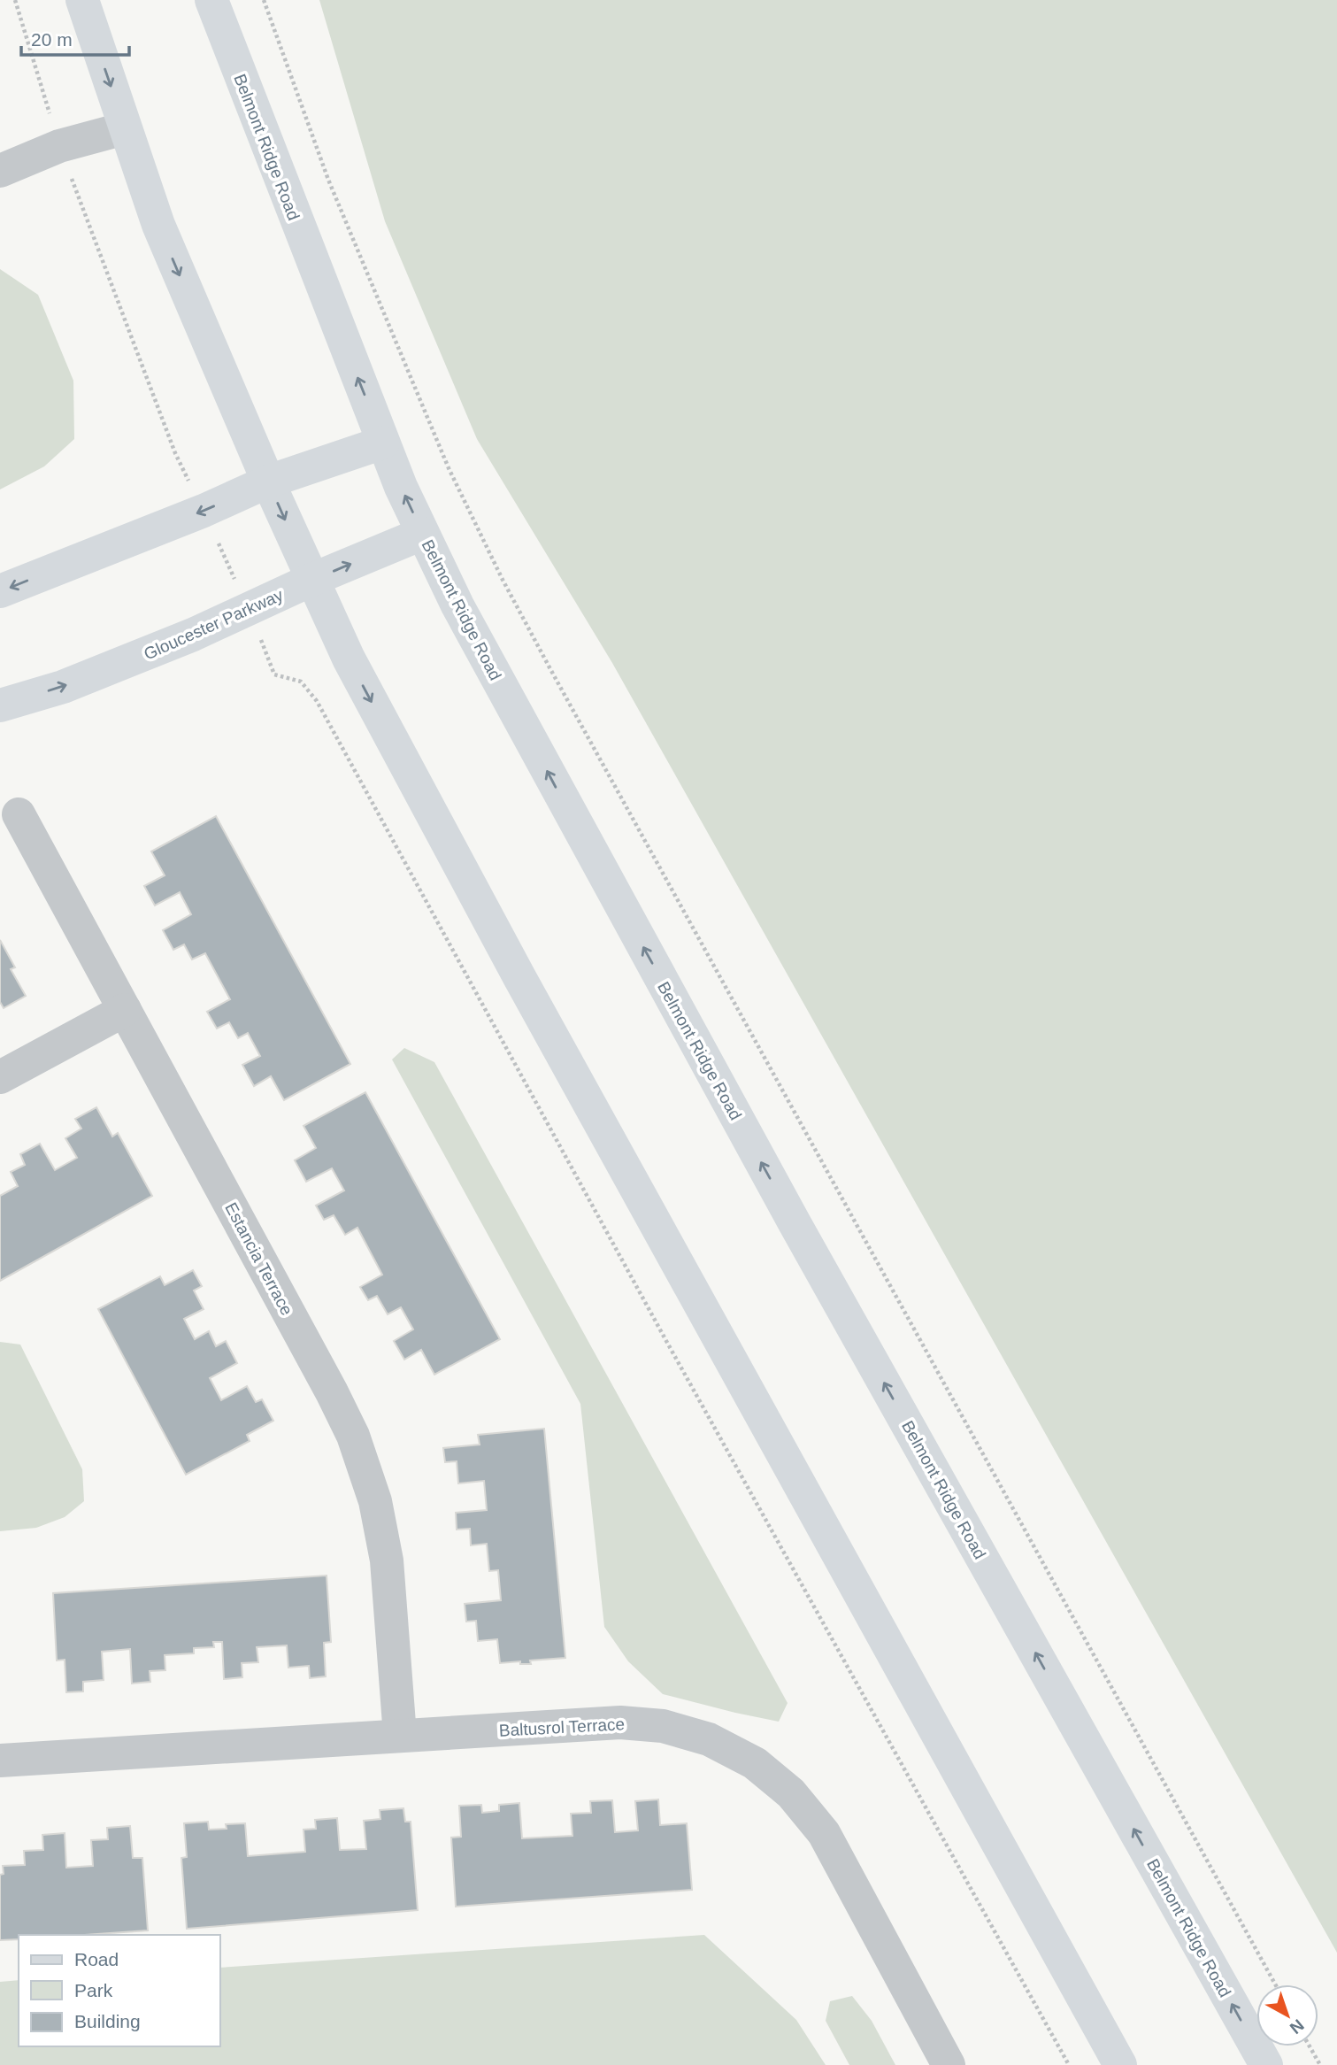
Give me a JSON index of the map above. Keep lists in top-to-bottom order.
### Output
{
  "streets": {
    "main road": ["Belmont Ridge Road", "Gloucester Parkway"],
    "street": ["Estancia Terrace", "Baltusrol Terrace"]
  },
  "crossings": [
    ["Belmont Ridge Road", "Gloucester Parkway"],
    ["Estancia Terrace", "Baltusrol Terrace"]
  ],
  "legend": ["Road", "Park", "Building"],
  "scale_bar": "20 m",
  "north": "bottom right"
}
